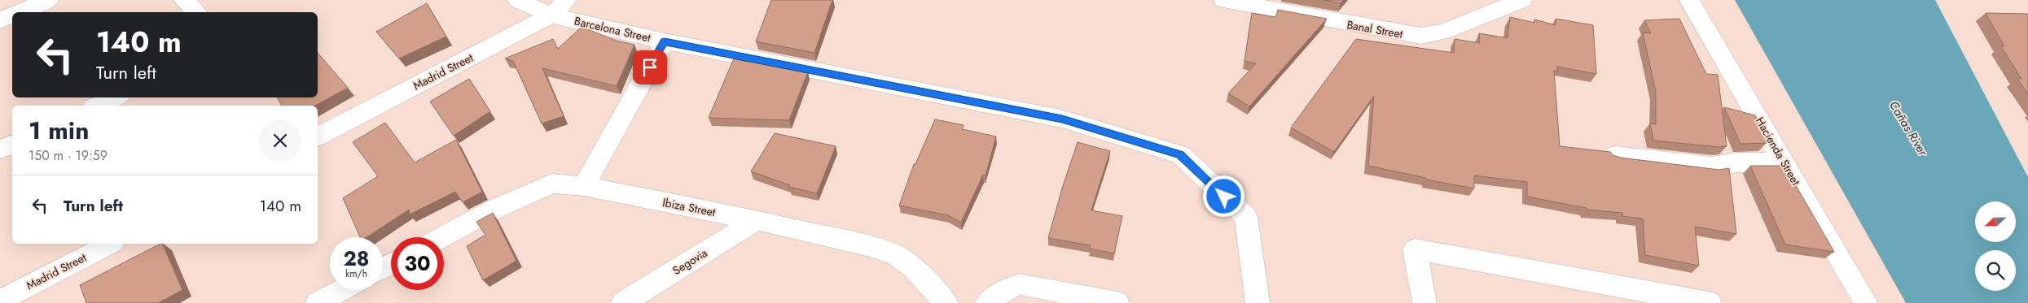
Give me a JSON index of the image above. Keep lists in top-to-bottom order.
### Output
{
  "streets": {
    "street": [
      "Barcelona Street",
      "Banal Street",
      "Madrid Street",
      "Hacienda Street",
      "Ibiza Street",
      "Segovia"
    ]
  },
  "crossings": [
    ["Barcelona Street", "Madrid Street"],
    ["Ibiza Street", "Segovia"]
  ],
  "water": ["Cañas River"],
  "north": "left",
  "page": {
    "turn": ["140 m", "Turn left"],
    "heading": ["1 min", "150 m · 19:59"],
    "list": [
      {
        "name": "Turn left",
        "value": "140 m"
      }
    ],
    "speed": "28 km/h",
    "limit": "30"
  }
}
